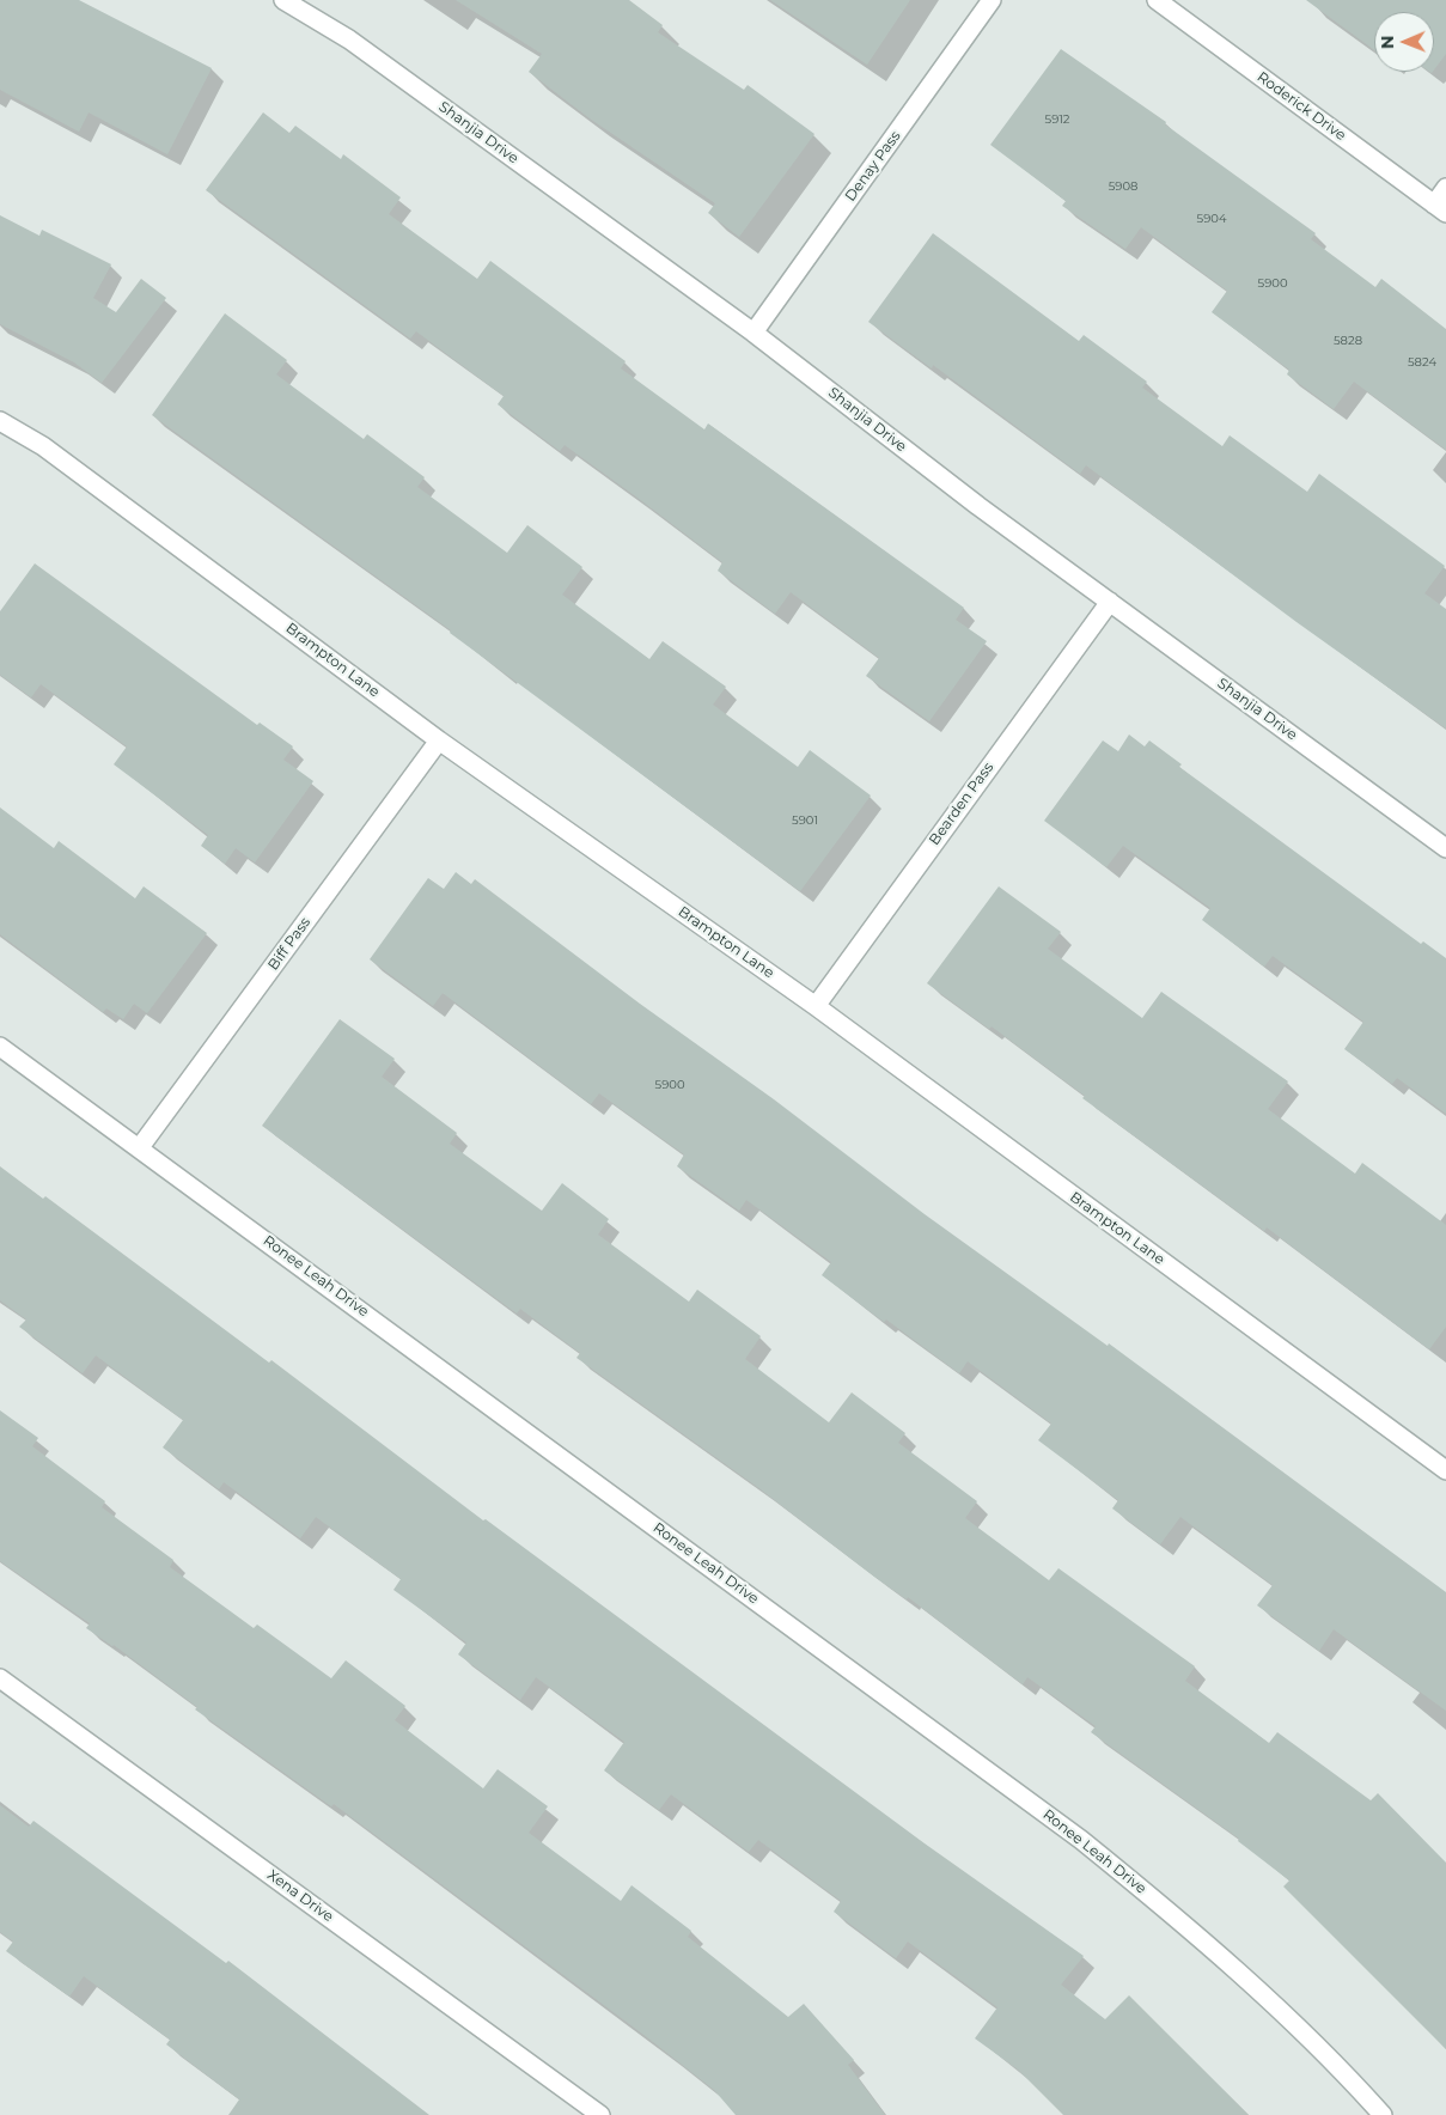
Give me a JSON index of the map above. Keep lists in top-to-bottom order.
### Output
{
  "streets": {
    "street": [
      "Roderick Drive",
      "Shanjia Drive",
      "Denay Pass",
      "Brampton Lane",
      "Bearden Pass",
      "Biff Pass",
      "Ronee Leah Drive",
      "Xena Drive"
    ]
  },
  "crossings": [
    ["Shanjia Drive", "Denay Pass"],
    ["Shanjia Drive", "Bearden Pass"],
    ["Brampton Lane", "Bearden Pass"],
    ["Brampton Lane", "Biff Pass"],
    ["Biff Pass", "Ronee Leah Drive"]
  ],
  "house_numbers": [
    "5912",
    "5908",
    "5904",
    "5900",
    "5828",
    "5824",
    "5901",
    "5900"
  ],
  "north": "left"
}
